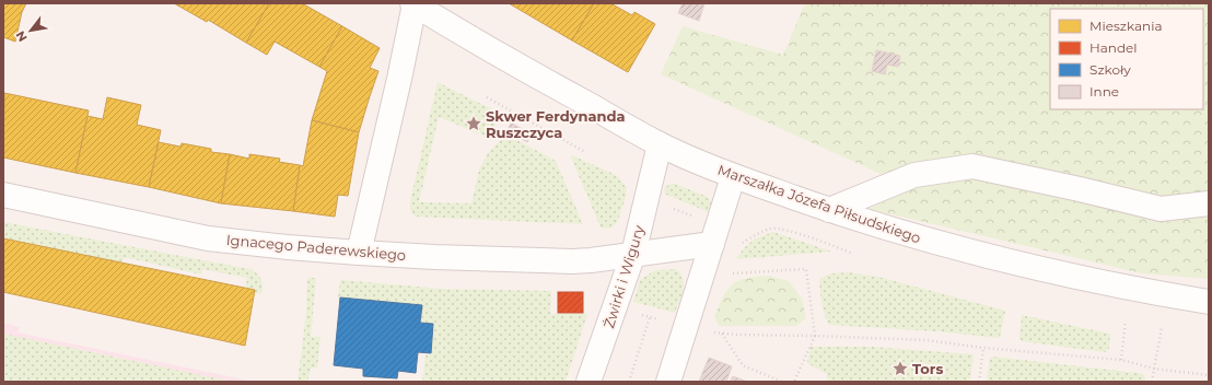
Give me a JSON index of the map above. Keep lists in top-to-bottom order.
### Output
{
  "streets": {
    "street": ["Marszałka Józefa Piłsudskiego", "Ignacego Paderewskiego", "Żwirki i Wigury"]
  },
  "crossings": [
    ["Marszałka Józefa Piłsudskiego", "Żwirki i Wigury"],
    ["Ignacego Paderewskiego", "Żwirki i Wigury"]
  ],
  "places": {
    "place": ["Skwer Ferdynanda Ruszczyca", "Tors"]
  },
  "legend": [
    "Mieszkania",
    "Handel",
    "Szkoły",
    "Inne"
  ],
  "north": "bottom left"
}
